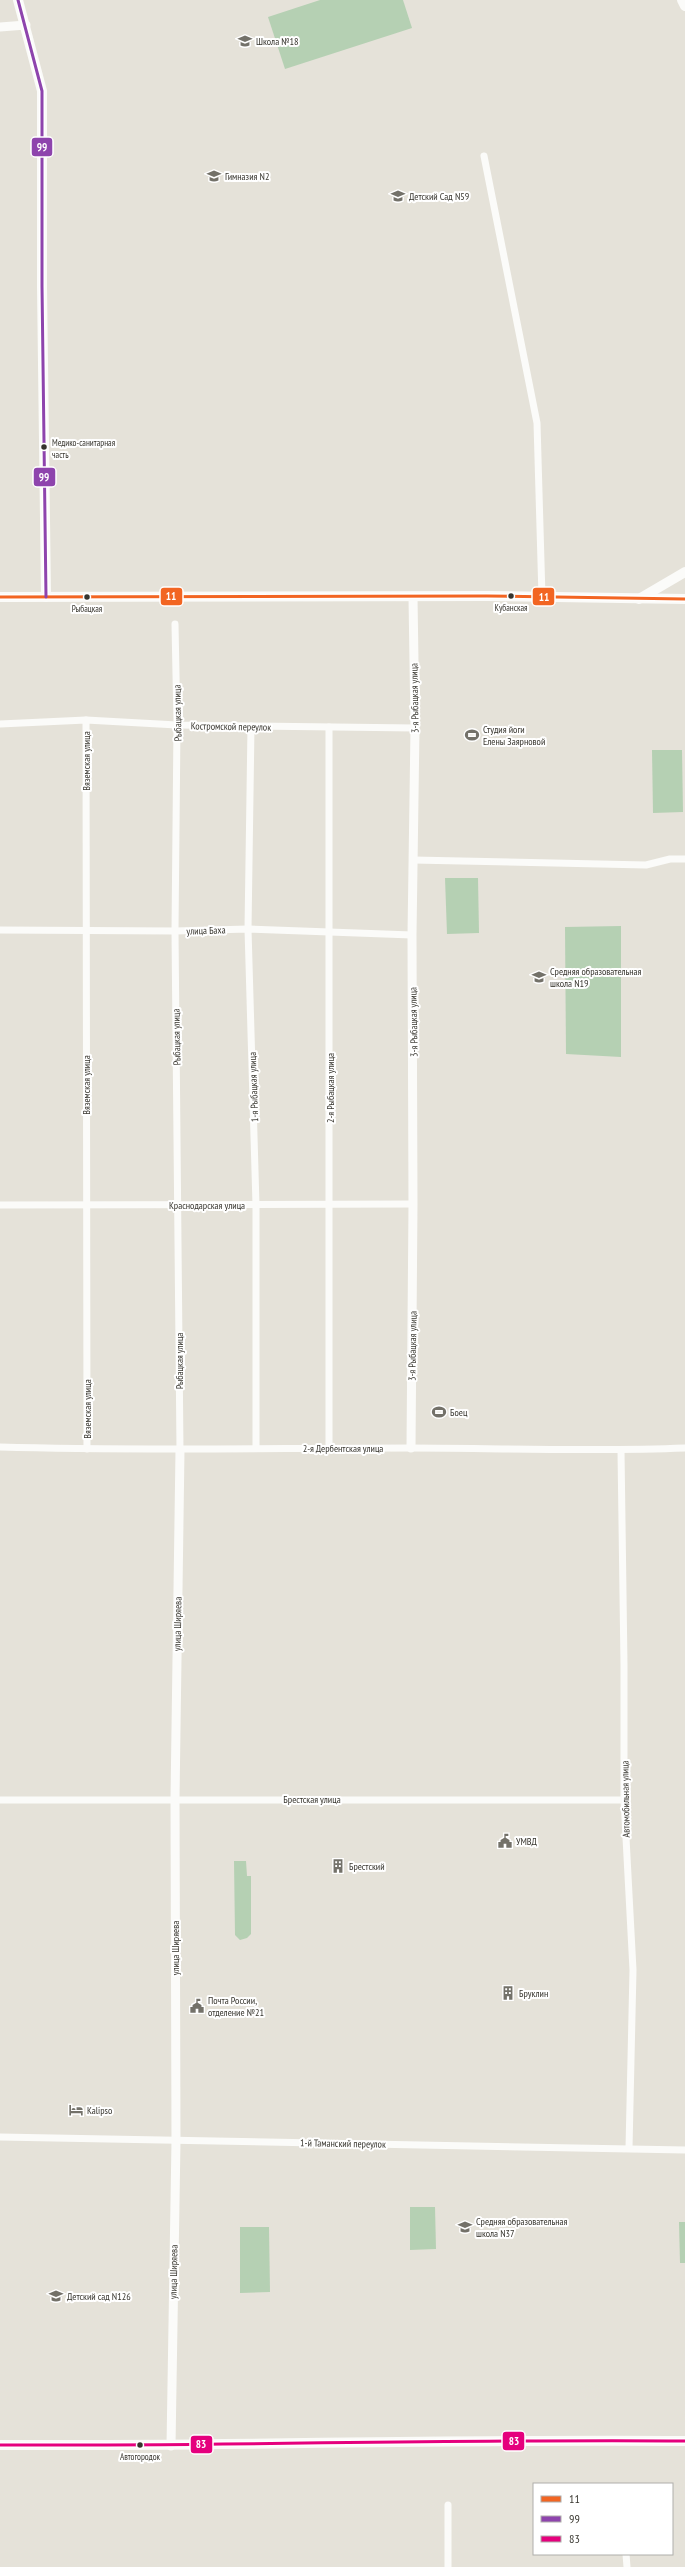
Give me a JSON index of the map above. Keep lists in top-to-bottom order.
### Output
{
  "streets": {
    "street": [
      "3-я Рыбацкая улица",
      "Рыбацкая улица",
      "Костромской переулок",
      "Вяземская улица",
      "улица Баха",
      "1-я Рыбацкая улица",
      "2-я Рыбацкая улица",
      "Краснодарская улица",
      "2-я Дербентская улица",
      "улица Ширяева",
      "Брестская улица",
      "Автомобильная улица",
      "1-й Таманский переулок"
    ]
  },
  "crossings": [
    ["3-я Рыбацкая улица", "Костромской переулок"],
    ["3-я Рыбацкая улица", "улица Баха"],
    ["3-я Рыбацкая улица", "Краснодарская улица"],
    ["3-я Рыбацкая улица", "2-я Дербентская улица"],
    ["Рыбацкая улица", "Костромской переулок"],
    ["Рыбацкая улица", "улица Баха"],
    ["Рыбацкая улица", "Краснодарская улица"],
    ["Рыбацкая улица", "2-я Дербентская улица"],
    ["Рыбацкая улица", "улица Ширяева"],
    ["Костромской переулок", "Вяземская улица"],
    ["Костромской переулок", "1-я Рыбацкая улица"],
    ["Костромской переулок", "2-я Рыбацкая улица"],
    ["Вяземская улица", "улица Баха"],
    ["Вяземская улица", "Краснодарская улица"],
    ["Вяземская улица", "2-я Дербентская улица"],
    ["улица Баха", "1-я Рыбацкая улица"],
    ["улица Баха", "2-я Рыбацкая улица"],
    ["1-я Рыбацкая улица", "Краснодарская улица"],
    ["1-я Рыбацкая улица", "2-я Дербентская улица"],
    ["2-я Рыбацкая улица", "Краснодарская улица"],
    ["2-я Рыбацкая улица", "2-я Дербентская улица"],
    ["2-я Дербентская улица", "улица Ширяева"],
    ["2-я Дербентская улица", "Автомобильная улица"],
    ["улица Ширяева", "Брестская улица"],
    ["улица Ширяева", "1-й Таманский переулок"],
    ["Брестская улица", "Автомобильная улица"],
    ["Автомобильная улица", "1-й Таманский переулок"]
  ],
  "places": {
    "school or university": [
      "Школа №18",
      "Гимназия N2",
      "Детский Сад N59",
      "Средняя образовательная школа N19",
      "Средняя образовательная школа N37",
      "Детский сад N126"
    ],
    "other": [
      "Медико-санитарная часть",
      "Кубанская",
      "Рыбацкая",
      "Автогородок"
    ],
    "sports": ["Студия йоги Елены Заярновой", "Боец"],
    "public building": ["УМВД", "Почта России, отделение №21"],
    "building": ["Брестский", "Бруклин"],
    "hotel": ["Kalipso"]
  },
  "lines": ["transit line 99", "transit line 11", "transit line 83"],
  "legend": ["11", "99", "83"]
}
